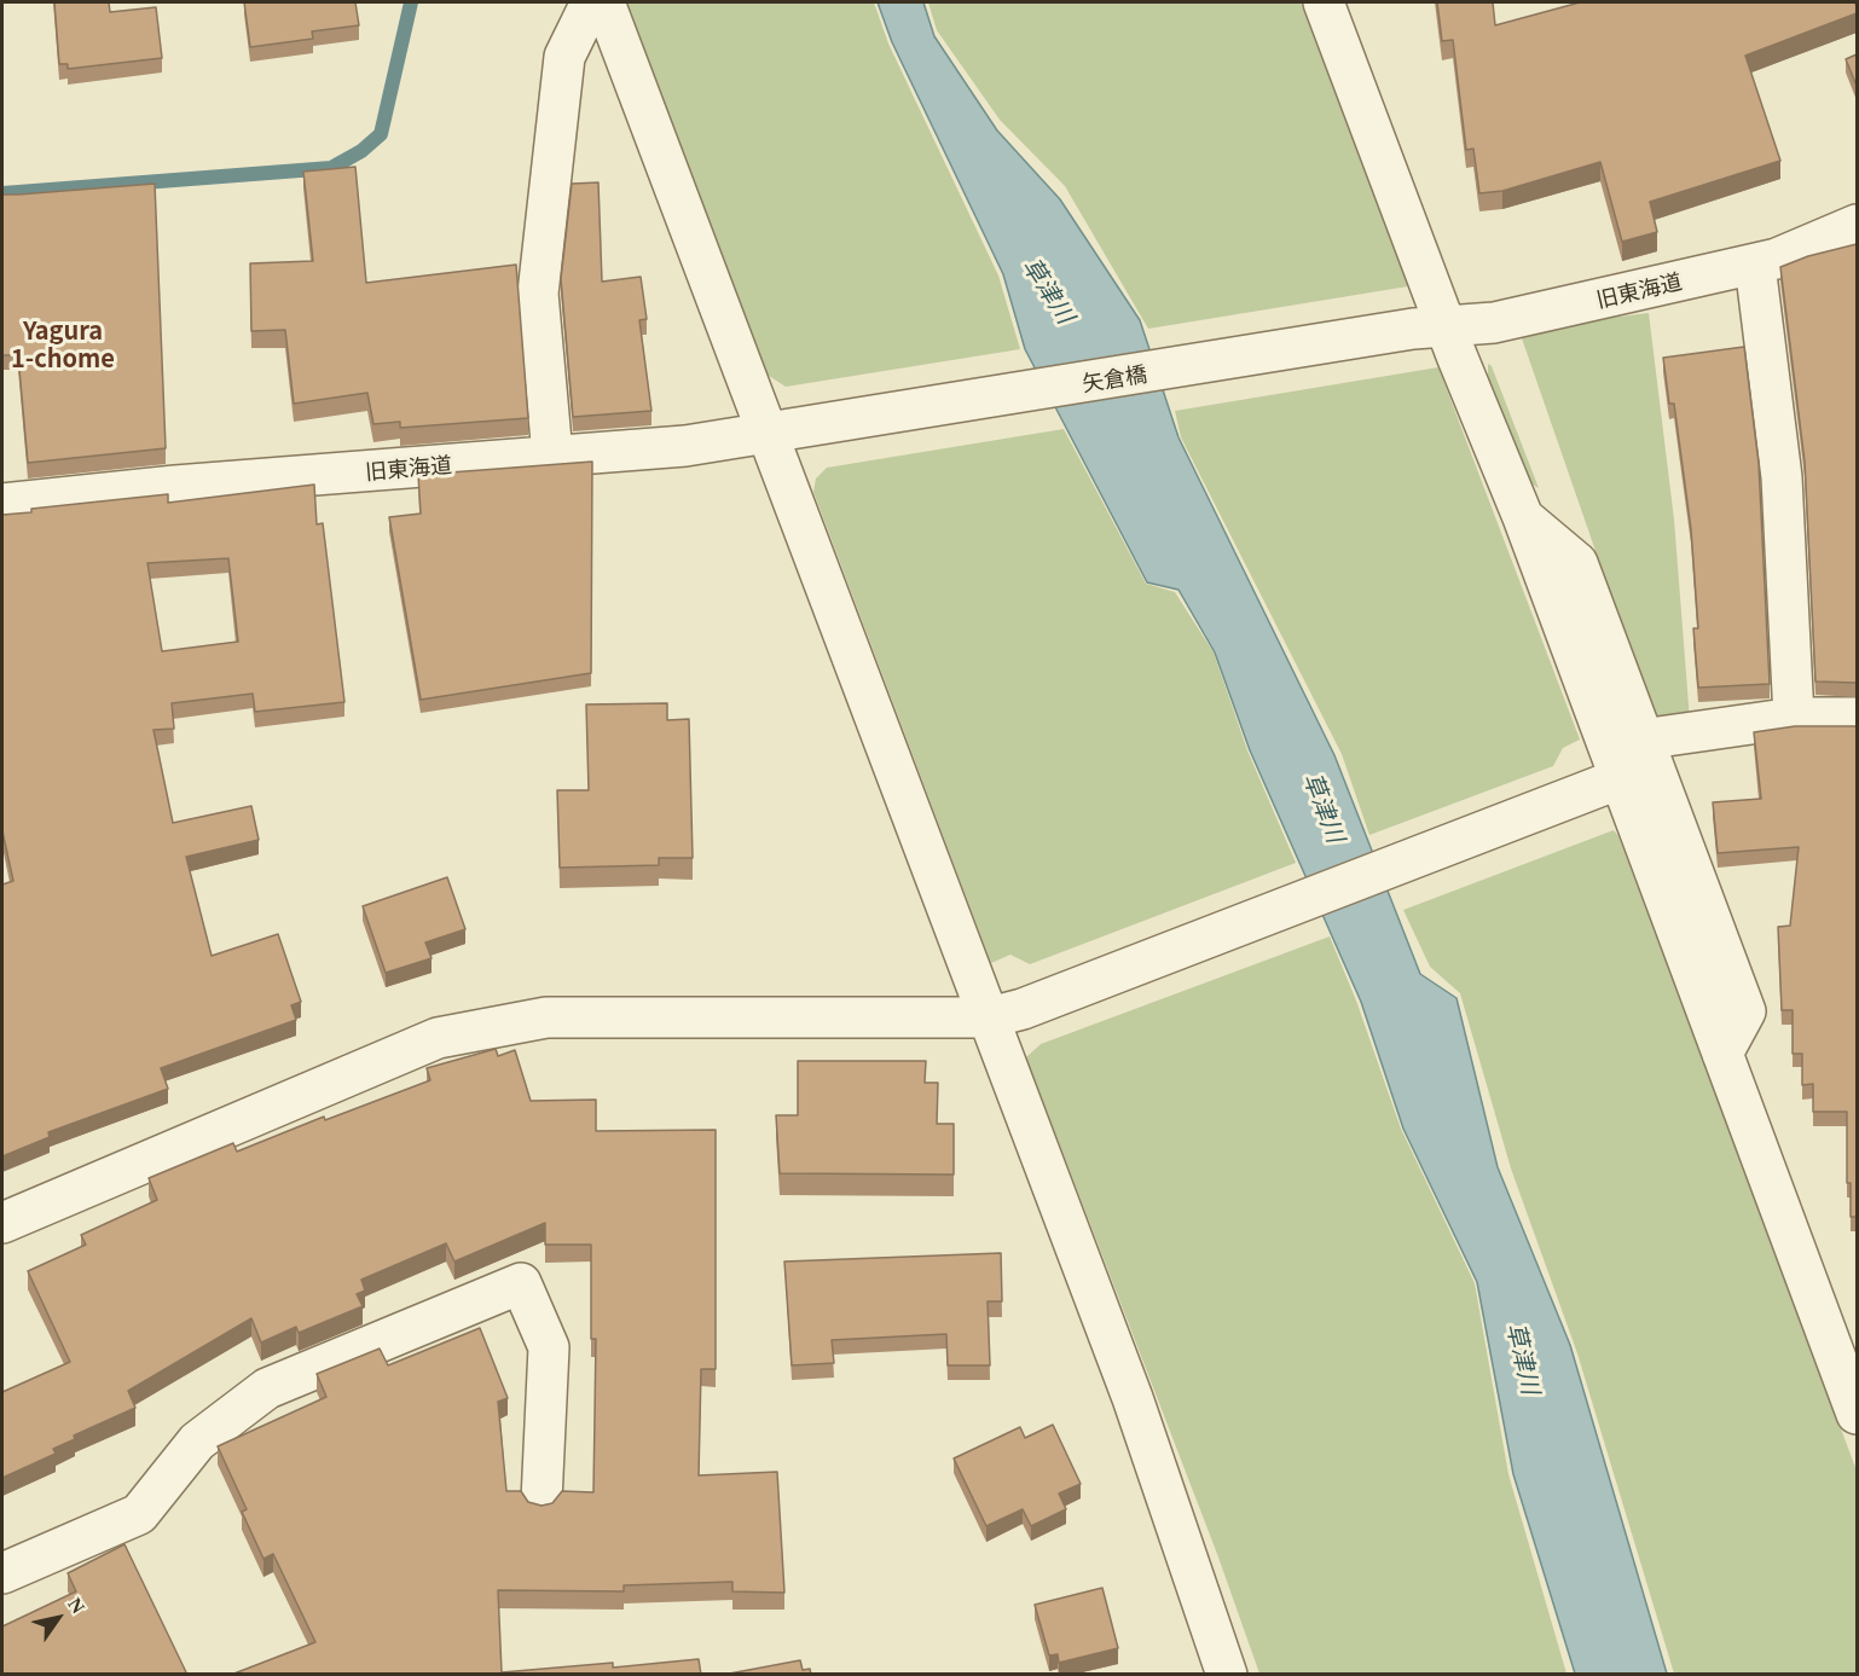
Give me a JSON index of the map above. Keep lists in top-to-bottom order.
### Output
{
  "streets": {
    "street": ["旧東海道", "矢倉橋"]
  },
  "crossings": [
    ["旧東海道", "矢倉橋"]
  ],
  "districts": ["Yagura 1-chome"],
  "water": ["草津川"],
  "north": "top right"
}
